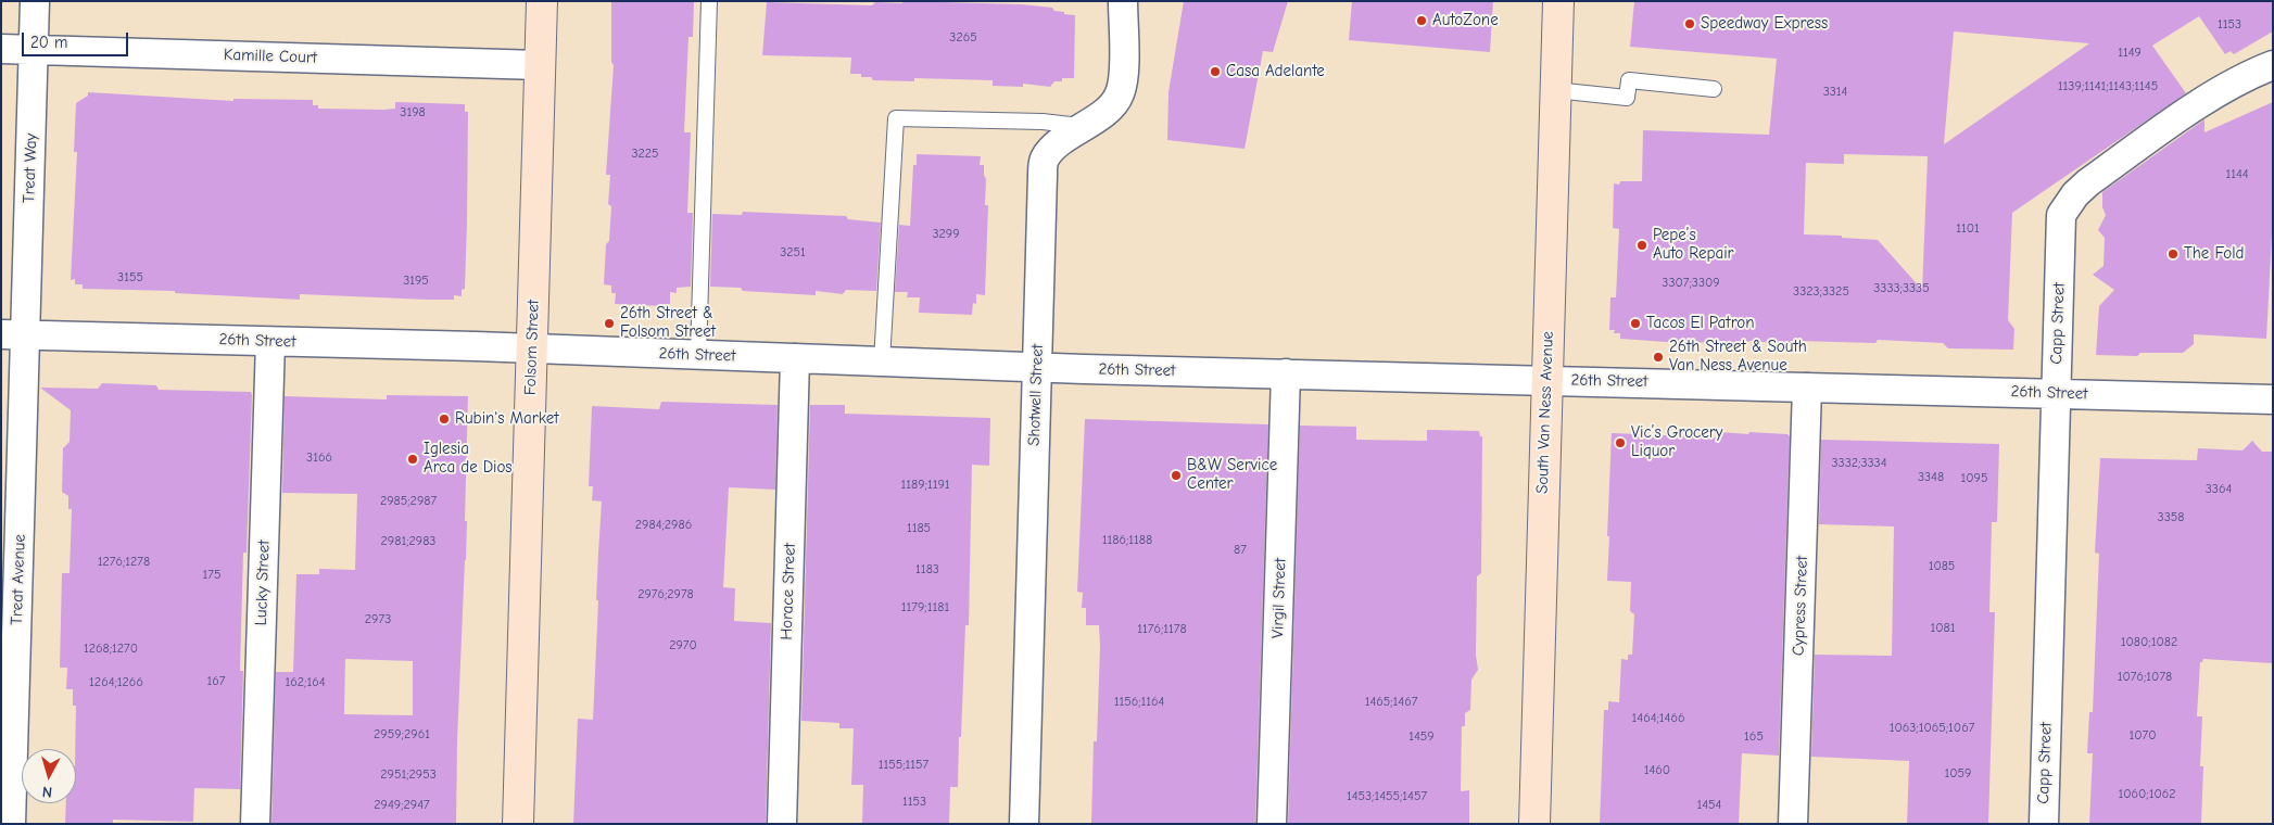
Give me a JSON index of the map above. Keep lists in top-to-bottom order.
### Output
{
  "streets": {
    "street": [
      "Kamille Court",
      "Treat Way",
      "Capp Street",
      "26th Street",
      "Folsom Street",
      "Shotwell Street",
      "South Van Ness Avenue",
      "Treat Avenue",
      "Lucky Street",
      "Horace Street",
      "Virgil Street",
      "Cypress Street"
    ]
  },
  "crossings": [
    ["Kamille Court", "Treat Way"],
    ["Kamille Court", "Folsom Street"],
    ["Treat Way", "26th Street"],
    ["Treat Way", "Treat Avenue"],
    ["Capp Street", "26th Street"],
    ["26th Street", "Folsom Street"],
    ["26th Street", "Shotwell Street"],
    ["26th Street", "South Van Ness Avenue"],
    ["26th Street", "Treat Avenue"],
    ["26th Street", "Lucky Street"],
    ["26th Street", "Horace Street"],
    ["26th Street", "Virgil Street"],
    ["26th Street", "Cypress Street"]
  ],
  "places": [
    "AutoZone",
    "Speedway Express",
    "Casa Adelante",
    "Pepe’s Auto Repair",
    "The Fold",
    "26th Street & Folsom Street",
    "Tacos El Patron",
    "26th Street & South Van Ness Avenue",
    "Rubin's Market",
    "Vic’s Grocery Liquor",
    "Iglesia Arca de Dios",
    "B&W Service Center"
  ],
  "house_numbers": [
    "1153",
    "3265",
    "1149",
    "1139;1141;1143;1145",
    "3314",
    "3198",
    "3225",
    "1144",
    "1101",
    "3299",
    "3251",
    "3155",
    "3195",
    "3307;3309",
    "3333;3335",
    "3323;3325",
    "3166",
    "3332;3334",
    "3348",
    "1095",
    "1189;1191",
    "3364",
    "2985;2987",
    "3358",
    "2984;2986",
    "1185",
    "1186;1188",
    "2981;2983",
    "87",
    "1276;1278",
    "1085",
    "1183",
    "175",
    "2976;2978",
    "1179;1181",
    "2973",
    "1081",
    "1176;1178",
    "1080;1082",
    "2970",
    "1268;1270",
    "1076;1078",
    "167",
    "1264;1266",
    "162;164",
    "1156;1164",
    "1465;1467",
    "1464;1466",
    "1063;1065;1067",
    "2959;2961",
    "1070",
    "1459",
    "165",
    "1155;1157",
    "1460",
    "1059",
    "2951;2953",
    "1060;1062",
    "1453;1455;1457",
    "1153",
    "2949;2947",
    "1454"
  ],
  "scale_bar": "20 m",
  "north": "bottom"
}
